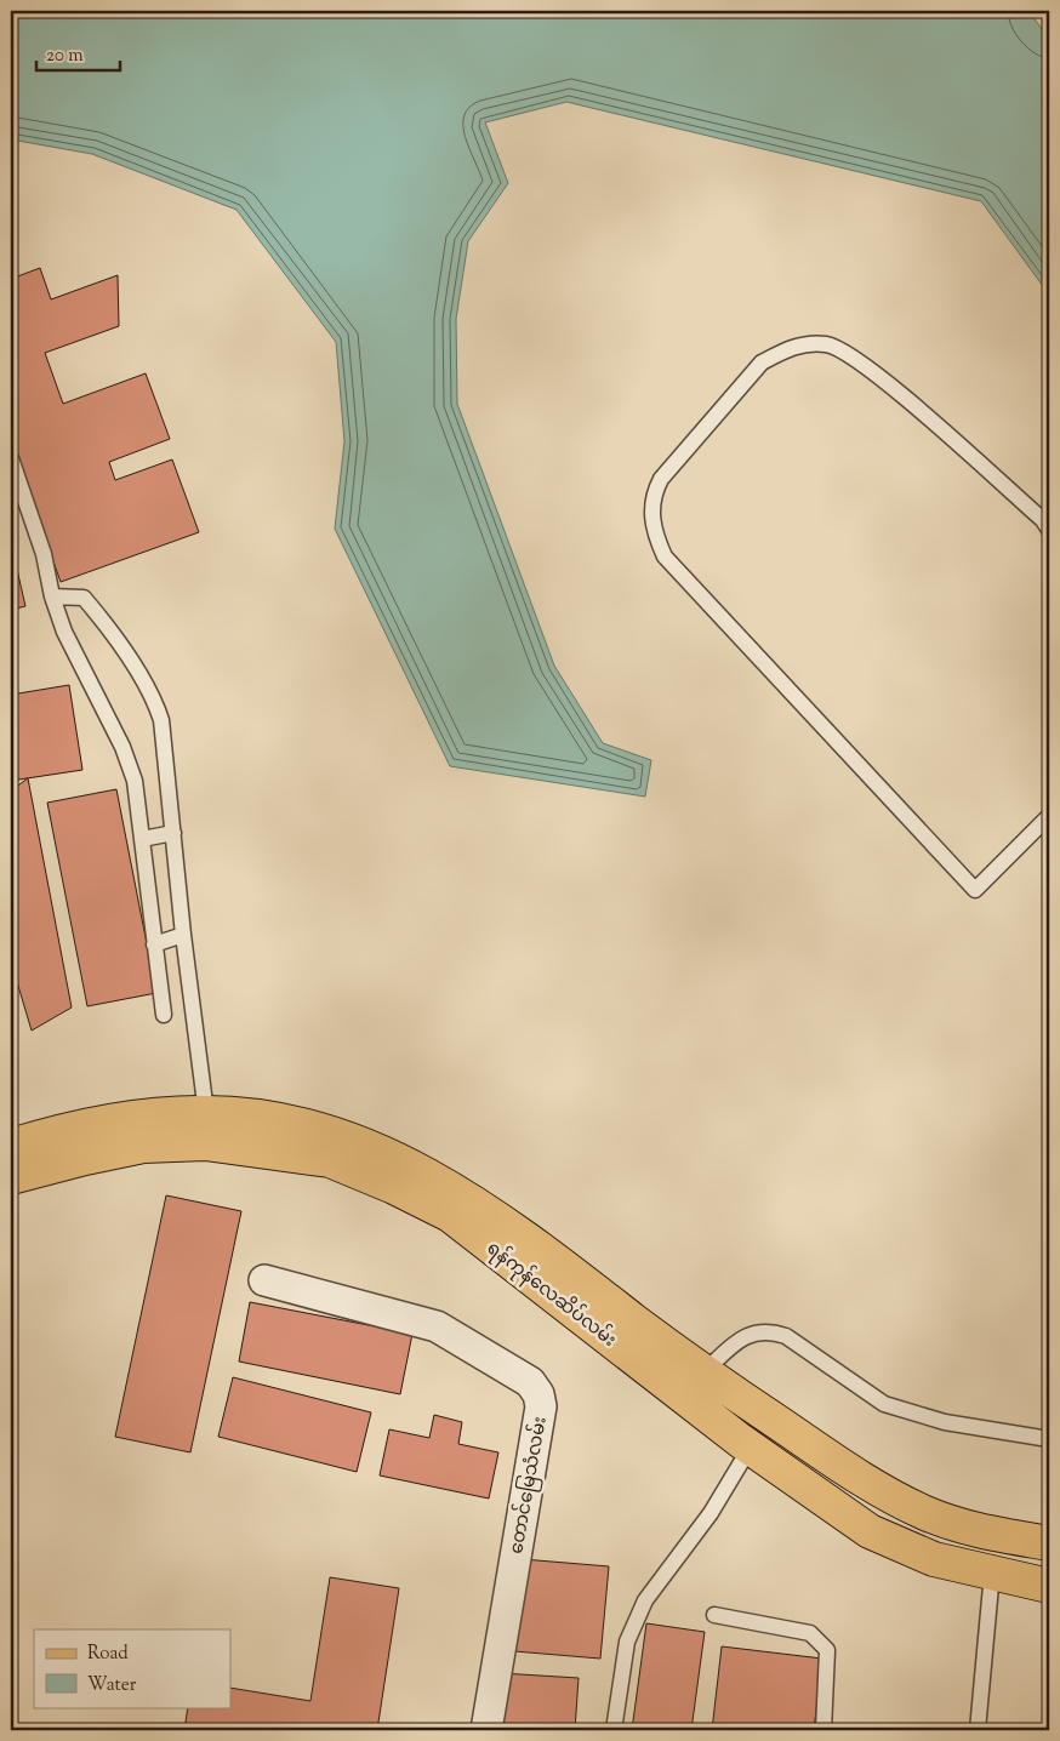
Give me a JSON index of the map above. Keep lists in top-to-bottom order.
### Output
{
  "streets": {
    "main road": ["ရန်ကုန်လေဆိပ်လမ်း"],
    "street": ["တောင်မြေသံလမ်း"]
  },
  "legend": ["Road", "Water"],
  "scale_bar": "20 m"
}
